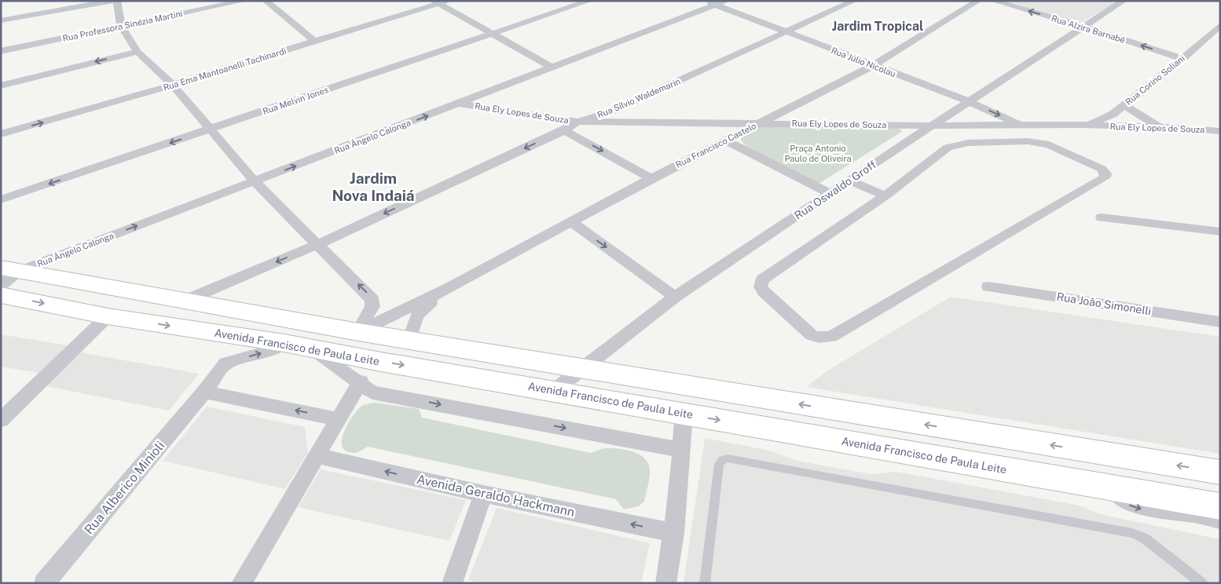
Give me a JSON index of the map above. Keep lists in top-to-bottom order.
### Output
{
  "streets": {
    "main road": ["Avenida Francisco de Paula Leite"],
    "street": [
      "Rua Professora Sinézia Martini",
      "Rua Alzira Barnabé",
      "Rua Júlio Nicolau",
      "Rua Ema Mantoanelli Tachinardi",
      "Rua Corino Soliani",
      "Rua Sílvio Waldemarin",
      "Rua Melvin Jones",
      "Rua Ely Lopes de Souza",
      "Rua Ângelo Calonga",
      "Rua Francisco Castelo",
      "Rua Oswaldo Groff",
      "Rua João Simonelli",
      "Rua Alberico Minioli",
      "Avenida Geraldo Hackmann"
    ]
  },
  "crossings": [
    ["Rua Alzira Barnabé", "Rua Corino Soliani"],
    ["Rua Alzira Barnabé", "Rua Oswaldo Groff"],
    ["Rua Júlio Nicolau", "Rua Sílvio Waldemarin"],
    ["Rua Júlio Nicolau", "Rua Ely Lopes de Souza"],
    ["Rua Júlio Nicolau", "Rua Ângelo Calonga"],
    ["Rua Júlio Nicolau", "Rua Francisco Castelo"],
    ["Rua Júlio Nicolau", "Rua Oswaldo Groff"],
    ["Rua Corino Soliani", "Rua Ely Lopes de Souza"],
    ["Rua Sílvio Waldemarin", "Rua Ely Lopes de Souza"],
    ["Rua Ely Lopes de Souza", "Rua Ângelo Calonga"],
    ["Rua Ely Lopes de Souza", "Rua Francisco Castelo"],
    ["Rua Ely Lopes de Souza", "Rua Oswaldo Groff"],
    ["Rua Oswaldo Groff", "Avenida Francisco de Paula Leite"],
    ["Avenida Francisco de Paula Leite", "Rua Alberico Minioli"]
  ],
  "one_way": ["Rua Alzira Barnabé", "Rua Sílvio Waldemarin", "Rua Ângelo Calonga"],
  "districts": ["Jardim Tropical", "Jardim Nova Indaiá"],
  "parks": ["Praça Antonio Paulo de Oliveira"]
}
